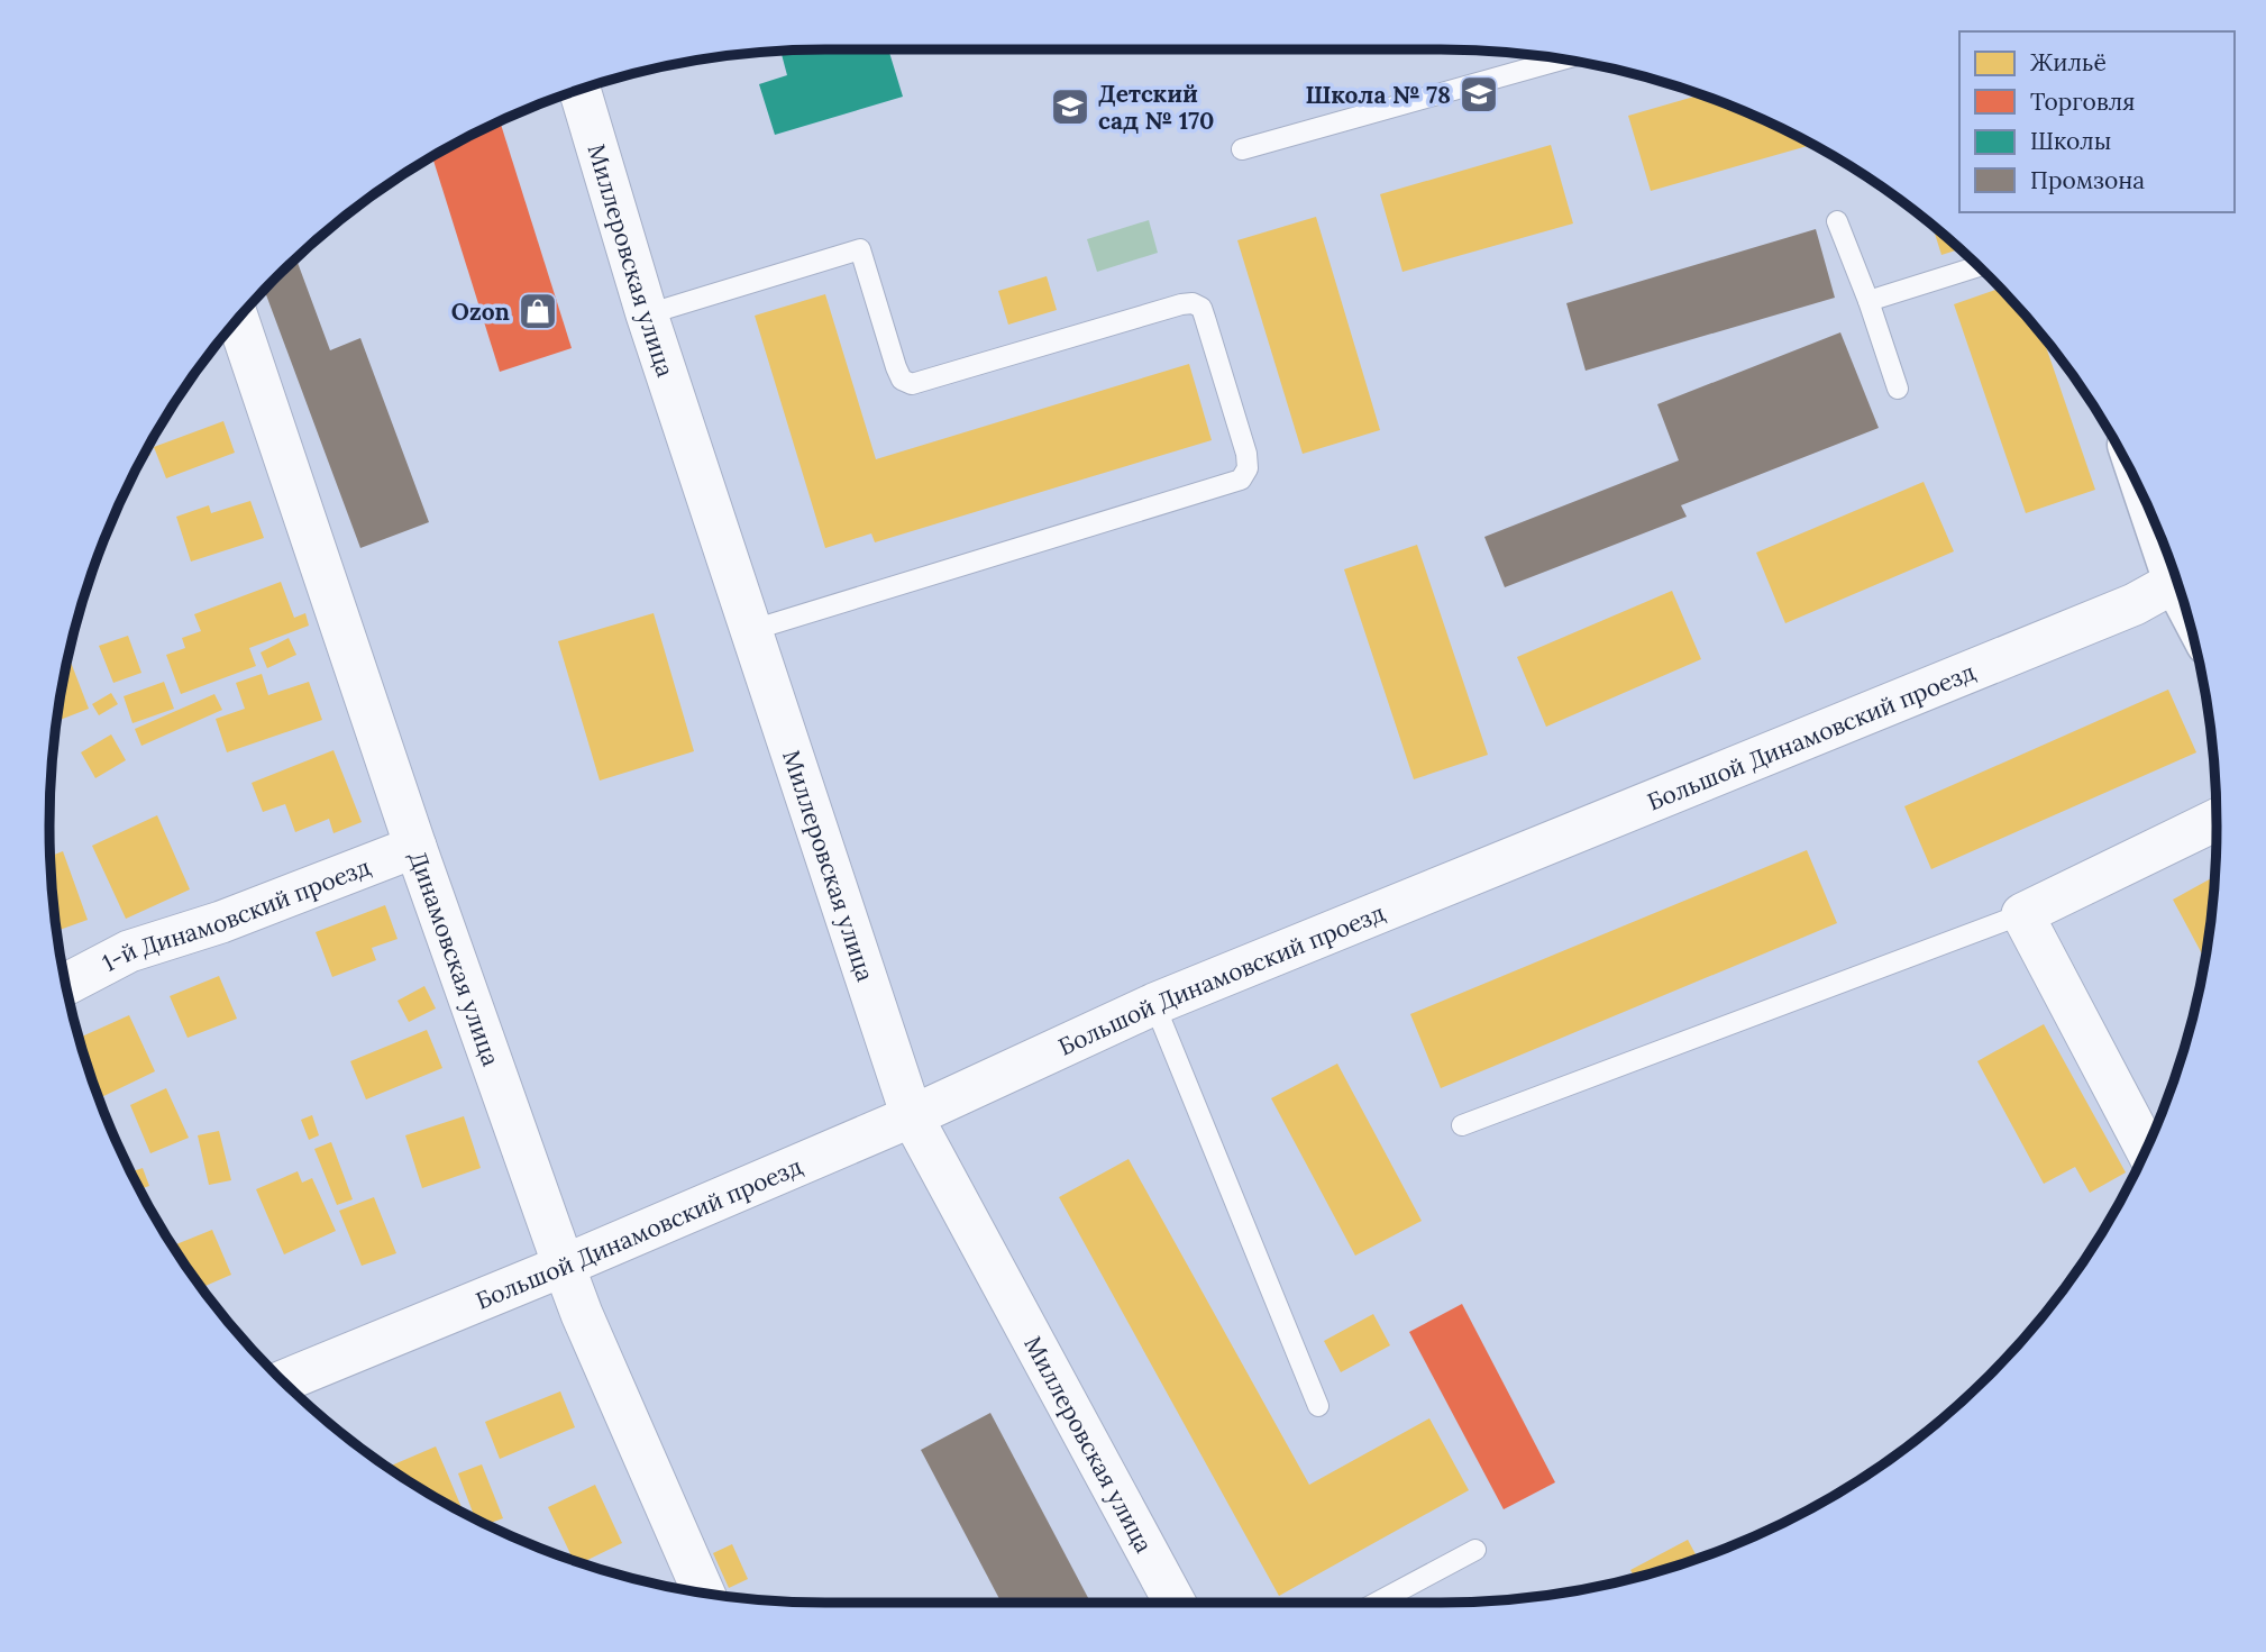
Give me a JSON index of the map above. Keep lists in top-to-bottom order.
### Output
{
  "streets": {
    "street": [
      "Миллеровская улица",
      "Большой Динамовский проезд",
      "1-й Динамовский проезд",
      "Динамовская улица"
    ]
  },
  "crossings": [
    ["Миллеровская улица", "Большой Динамовский проезд"],
    ["Большой Динамовский проезд", "Динамовская улица"],
    ["1-й Динамовский проезд", "Динамовская улица"]
  ],
  "places": {
    "school or university": ["Школа № 78", "Детский сад № 170"],
    "shop": ["Ozon"]
  },
  "legend": [
    "Жильё",
    "Торговля",
    "Школы",
    "Промзона"
  ]
}
